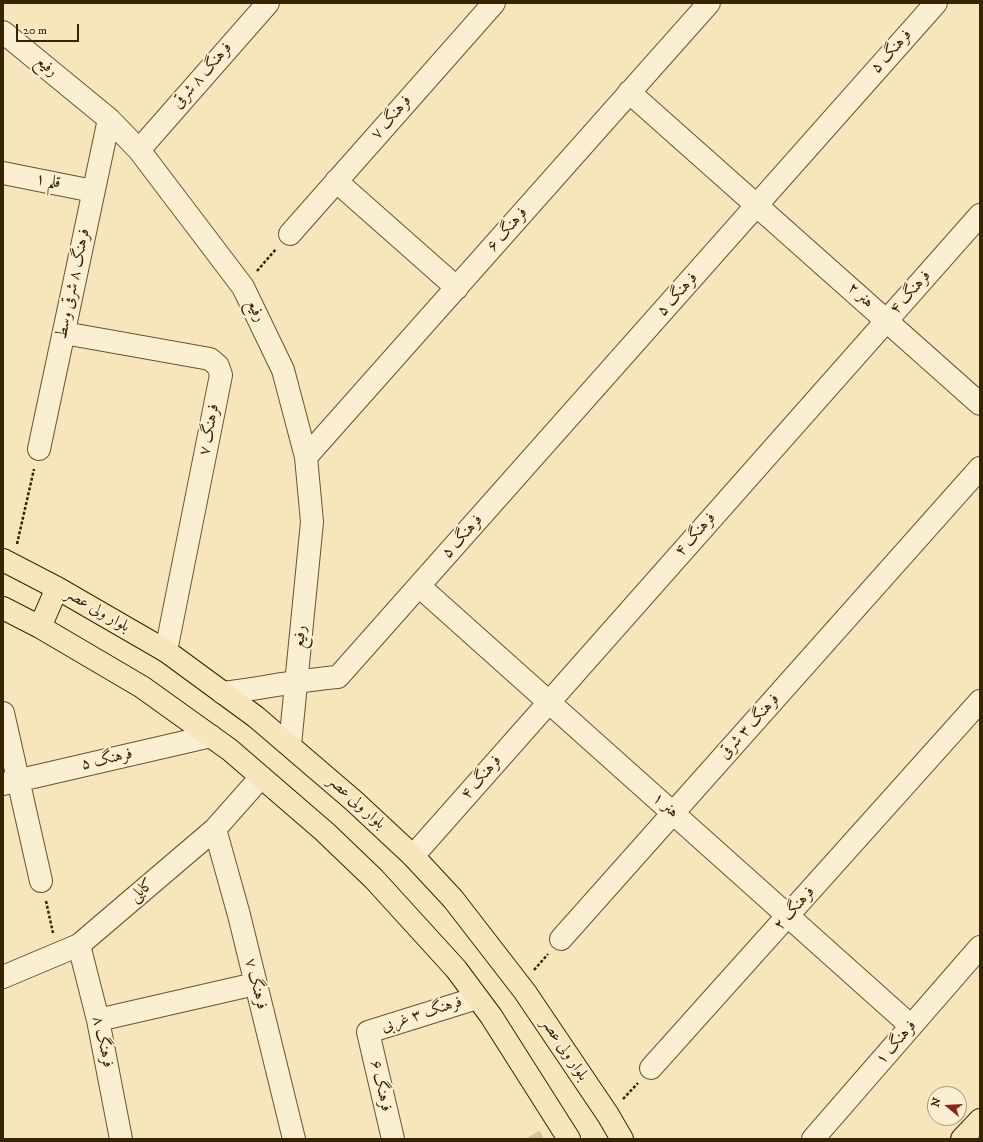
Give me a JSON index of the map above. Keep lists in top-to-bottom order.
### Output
{
  "streets": {
    "main road": ["بلوار ولی عصر"],
    "street": [
      "فرهنگ ۵",
      "رفیع",
      "فرهنگ ۸ شرقی",
      "فرهنگ ۷",
      "قلم ۱",
      "فرهنگ ۶",
      "فرهنگ ۸ شرقی وسط",
      "فرهنگ ۴",
      "هنر ۲",
      "فرهنگ ۳ شرقی",
      "هنر ۱",
      "کابلی",
      "فرهنگ ۲",
      "فرهنگ ۳ غربی",
      "فرهنگ ۸",
      "فرهنگ ۱"
    ]
  },
  "crossings": [
    ["فرهنگ ۵", "رفیع"],
    ["فرهنگ ۵", "هنر ۲"],
    ["فرهنگ ۵", "هنر ۱"],
    ["رفیع", "فرهنگ ۸ شرقی"],
    ["رفیع", "فرهنگ ۶"],
    ["رفیع", "فرهنگ ۸ شرقی وسط"],
    ["رفیع", "بلوار ولی عصر"],
    ["فرهنگ ۷", "فرهنگ ۸ شرقی وسط"],
    ["فرهنگ ۷", "بلوار ولی عصر"],
    ["فرهنگ ۷", "کابلی"],
    ["قلم ۱", "فرهنگ ۸ شرقی وسط"],
    ["فرهنگ ۶", "هنر ۲"],
    ["فرهنگ ۶", "فرهنگ ۳ غربی"],
    ["فرهنگ ۴", "هنر ۲"],
    ["فرهنگ ۴", "بلوار ولی عصر"],
    ["فرهنگ ۴", "هنر ۱"],
    ["فرهنگ ۳ شرقی", "هنر ۱"],
    ["هنر ۱", "فرهنگ ۲"],
    ["هنر ۱", "فرهنگ ۱"],
    ["کابلی", "فرهنگ ۸"]
  ],
  "scale_bar": "20 m",
  "north": "left"
}
